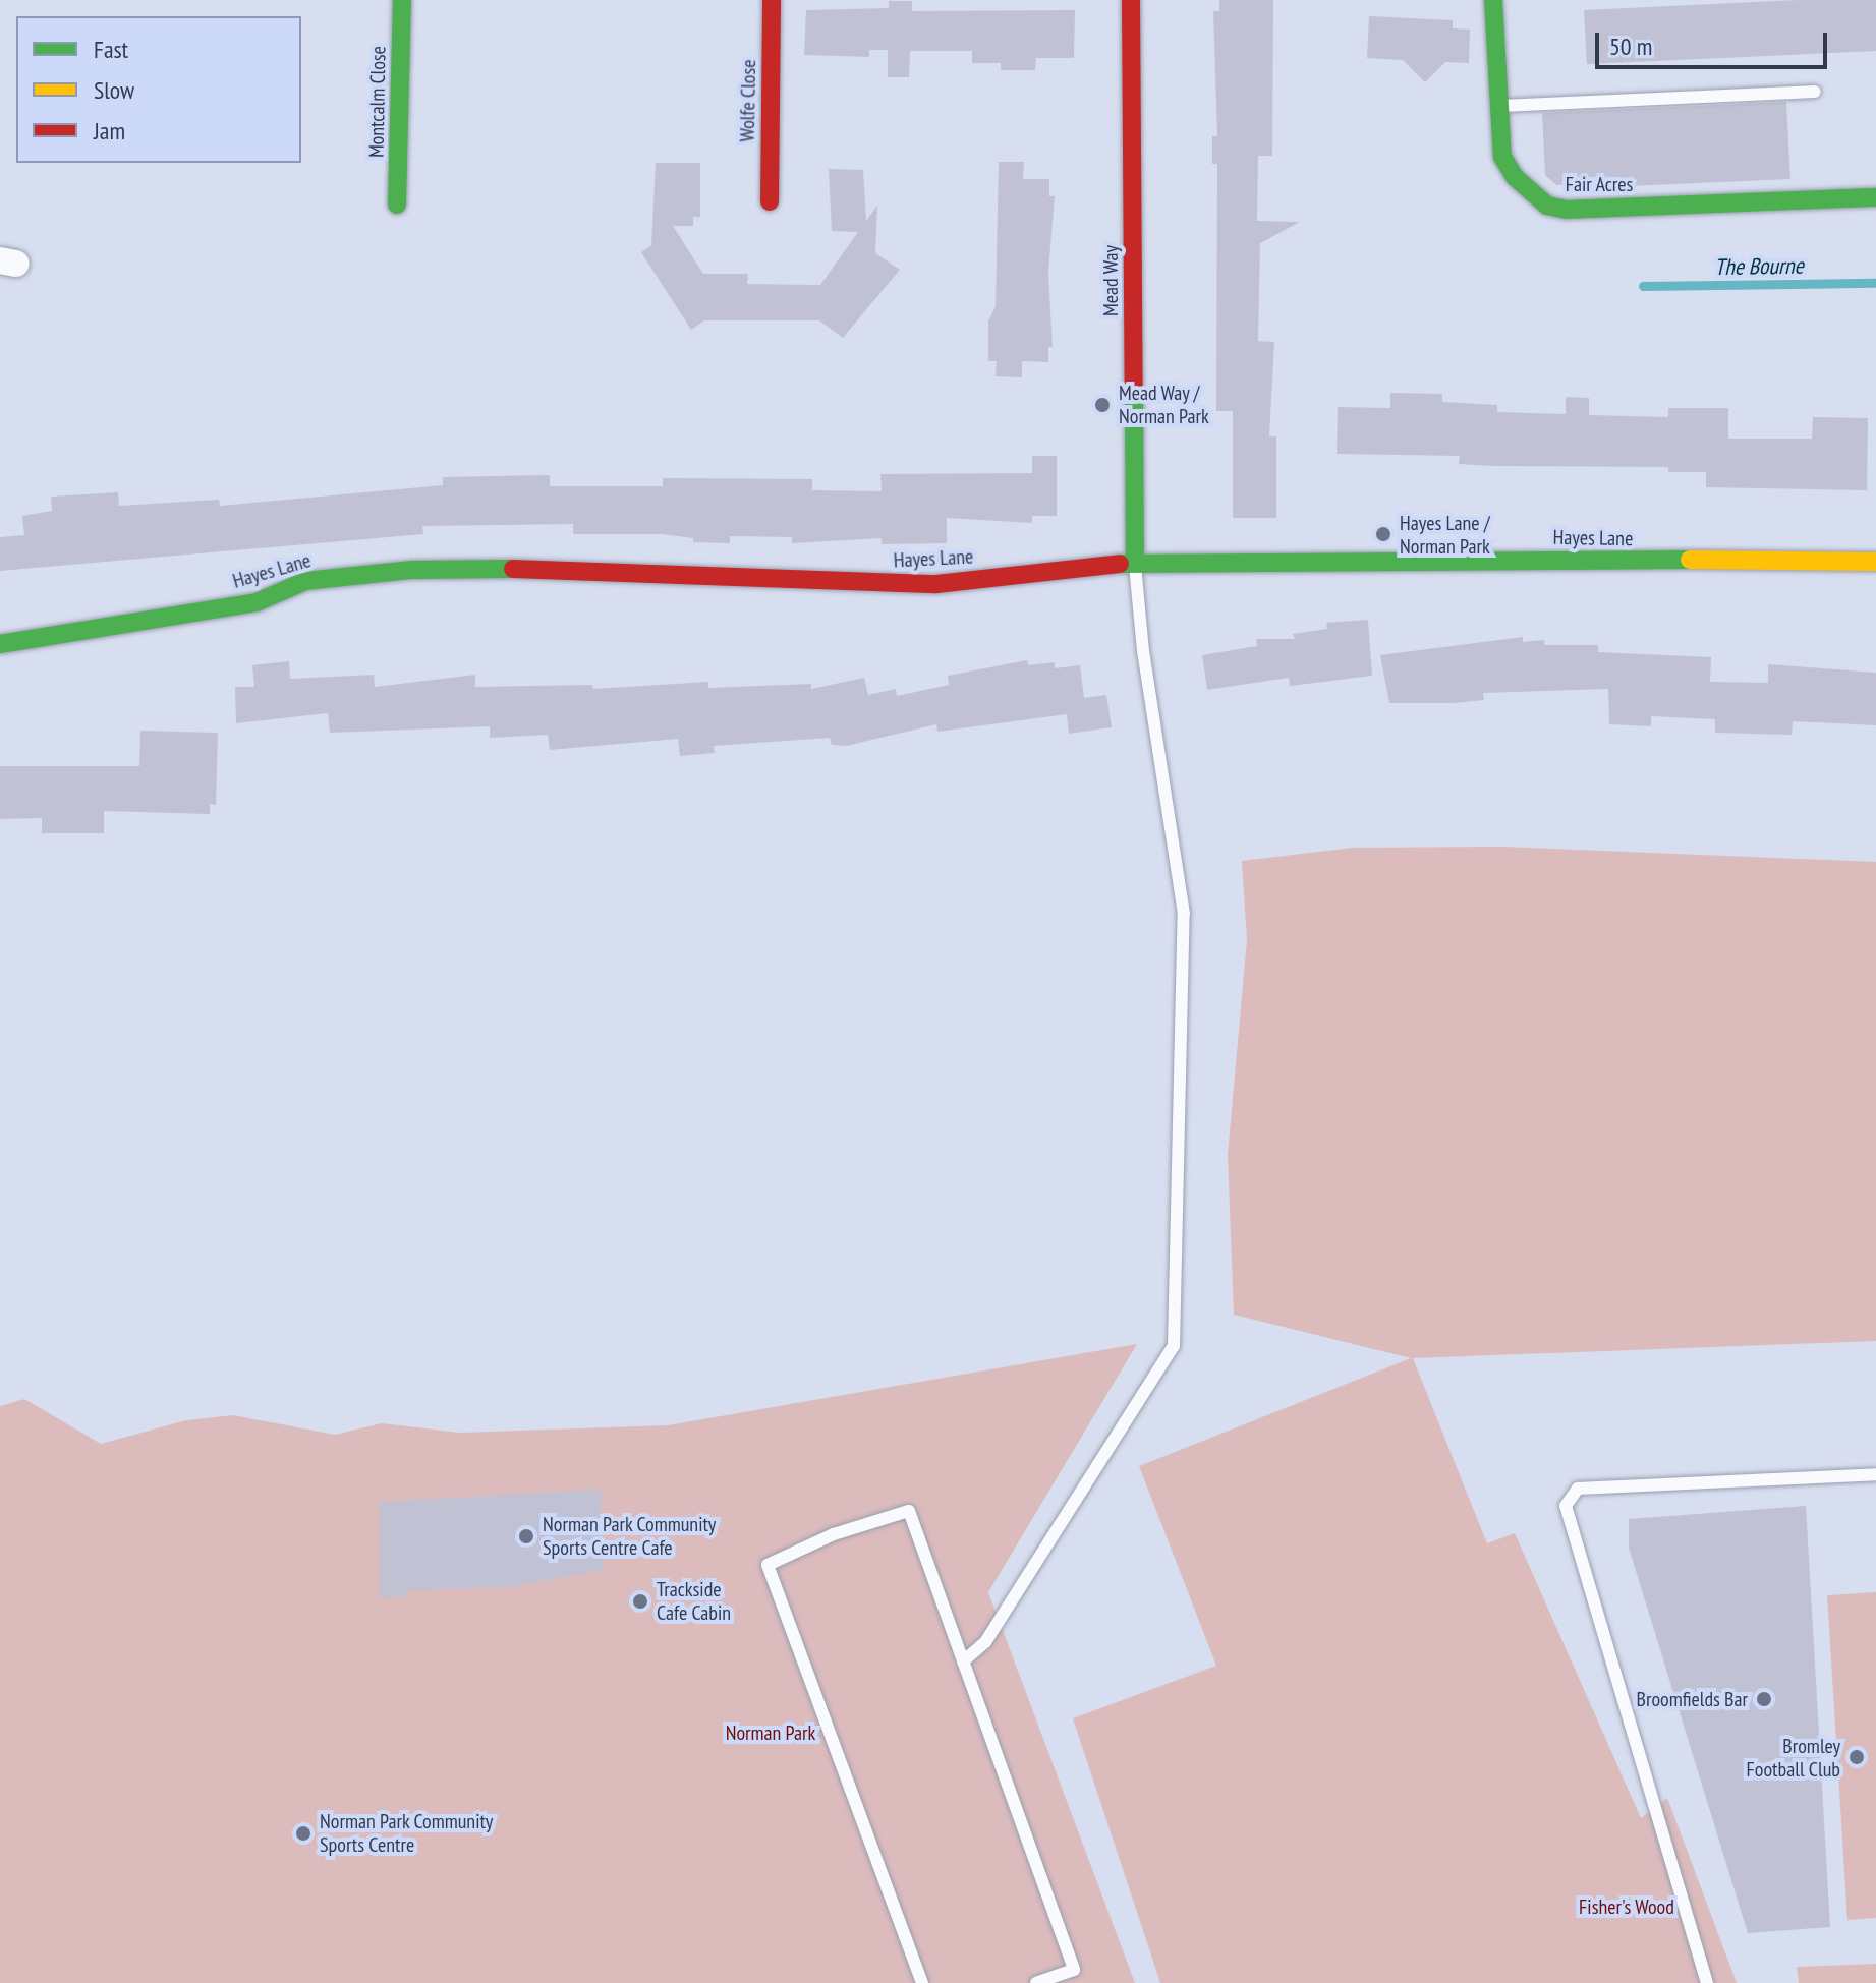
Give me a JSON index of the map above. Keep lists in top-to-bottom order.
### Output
{
  "streets": {
    "main road": [
      "Wolfe Close",
      "Montcalm Close",
      "Fair Acres",
      "Mead Way",
      "Hayes Lane"
    ]
  },
  "crossings": [
    ["Mead Way", "Hayes Lane"]
  ],
  "water": ["The Bourne"],
  "parks": ["Norman Park", "Fisher's Wood"],
  "places": [
    "Mead Way / Norman Park",
    "Hayes Lane / Norman Park",
    "Norman Park Community Sports Centre Cafe",
    "Trackside Cafe Cabin",
    "Broomfields Bar",
    "Bromley Football Club",
    "Norman Park Community Sports Centre"
  ],
  "legend": ["Fast", "Slow", "Jam"],
  "scale_bar": "50 m"
}
